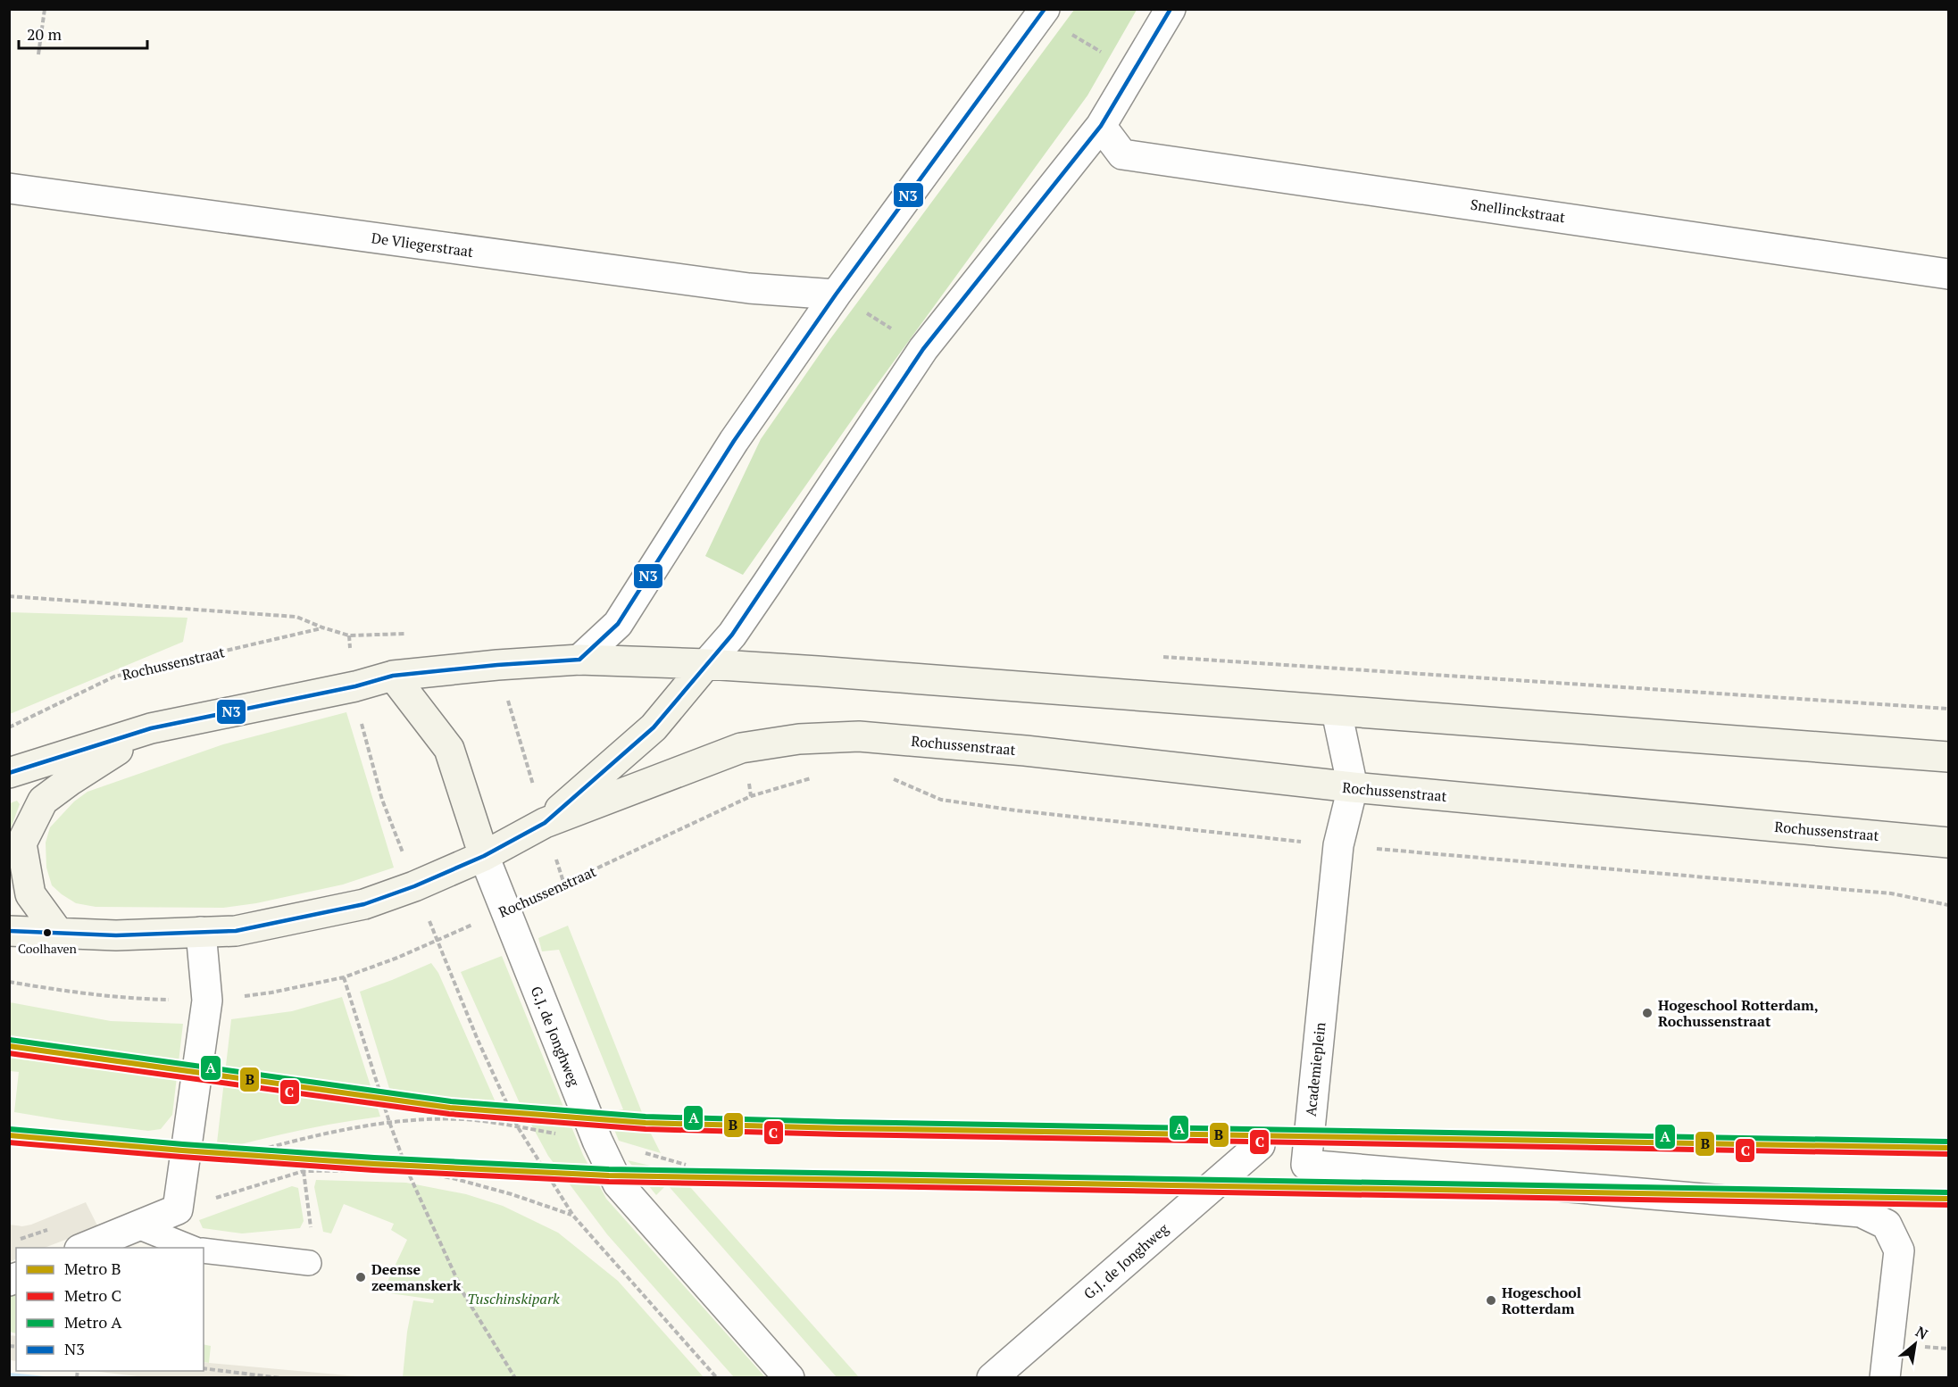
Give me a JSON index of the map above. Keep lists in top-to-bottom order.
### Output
{
  "streets": {
    "street": [
      "Snellinckstraat",
      "De Vliegerstraat",
      "Rochussenstraat",
      "G.J. de Jonghweg",
      "Academieplein"
    ]
  },
  "crossings": [
    ["Rochussenstraat", "G.J. de Jonghweg"],
    ["Rochussenstraat", "Academieplein"]
  ],
  "parks": ["Tuschinskipark"],
  "places": [
    "Coolhaven",
    "Hogeschool Rotterdam, Rochussenstraat",
    "Deense zeemanskerk",
    "Hogeschool Rotterdam"
  ],
  "lines": [
    "transit line N3",
    "metro line A",
    "metro line B",
    "metro line C"
  ],
  "legend": [
    "Metro B",
    "Metro C",
    "Metro A",
    "N3"
  ],
  "scale_bar": "20 m",
  "north": "top right"
}
